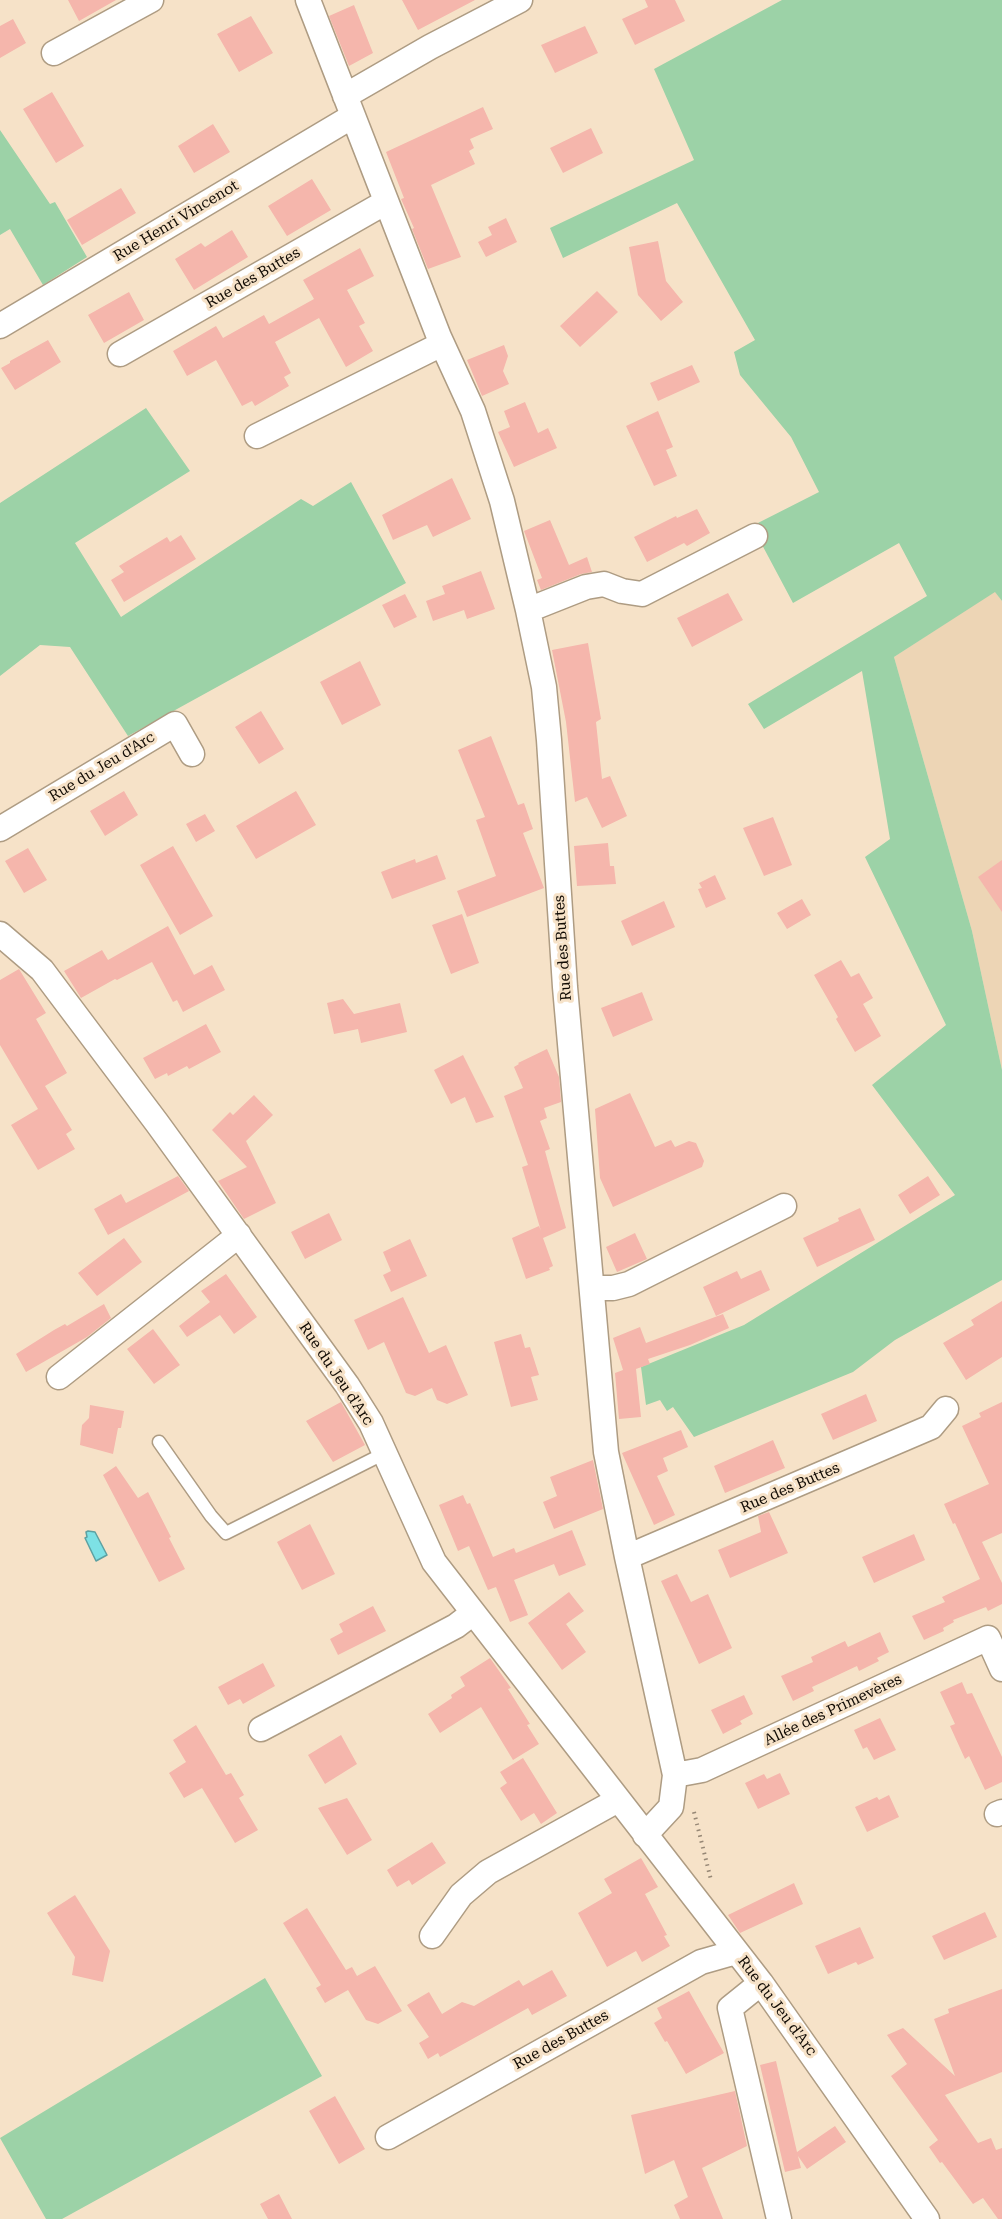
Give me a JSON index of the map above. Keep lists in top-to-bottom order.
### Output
{
  "streets": {
    "street": [
      "Rue Henri Vincenot",
      "Rue des Buttes",
      "Rue du Jeu d'Arc",
      "Allée des Primevères"
    ]
  },
  "crossings": [
    ["Rue Henri Vincenot", "Rue des Buttes"],
    ["Rue des Buttes", "Rue du Jeu d'Arc"],
    ["Rue des Buttes", "Allée des Primevères"]
  ]
}
